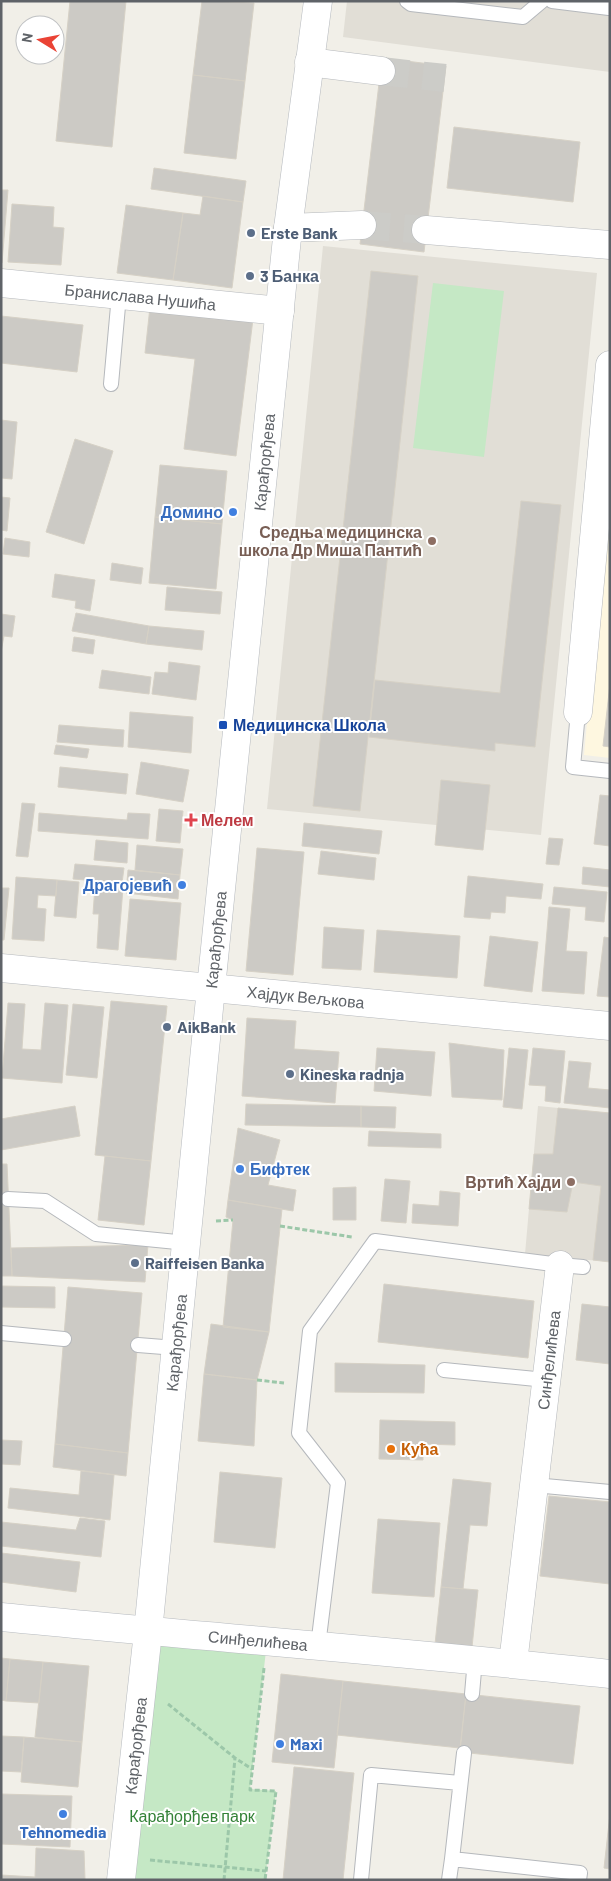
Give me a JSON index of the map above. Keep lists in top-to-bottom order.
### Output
{
  "streets": {
    "street": [
      "Бранислава Нушића",
      "Карађорђева",
      "Хајдук Вељкова",
      "Синђелићева"
    ]
  },
  "crossings": [
    ["Бранислава Нушића", "Карађорђева"],
    ["Карађорђева", "Хајдук Вељкова"],
    ["Карађорђева", "Синђелићева"]
  ],
  "parks": ["Карађорђев парк"],
  "places": {
    "other": [
      "Erste Bank",
      "3 Банка",
      "Домино",
      "Средња медицинска школа Др Миша Пантић",
      "Драгојевић",
      "AikBank",
      "Kineska radnja",
      "Бифтек",
      "Вртић Хајди",
      "Raiffeisen Banka",
      "Кућа",
      "Maxi",
      "Tehnomedia"
    ],
    "transit": ["Медицинска Школа"],
    "health": ["Мелем"]
  },
  "north": "left"
}
